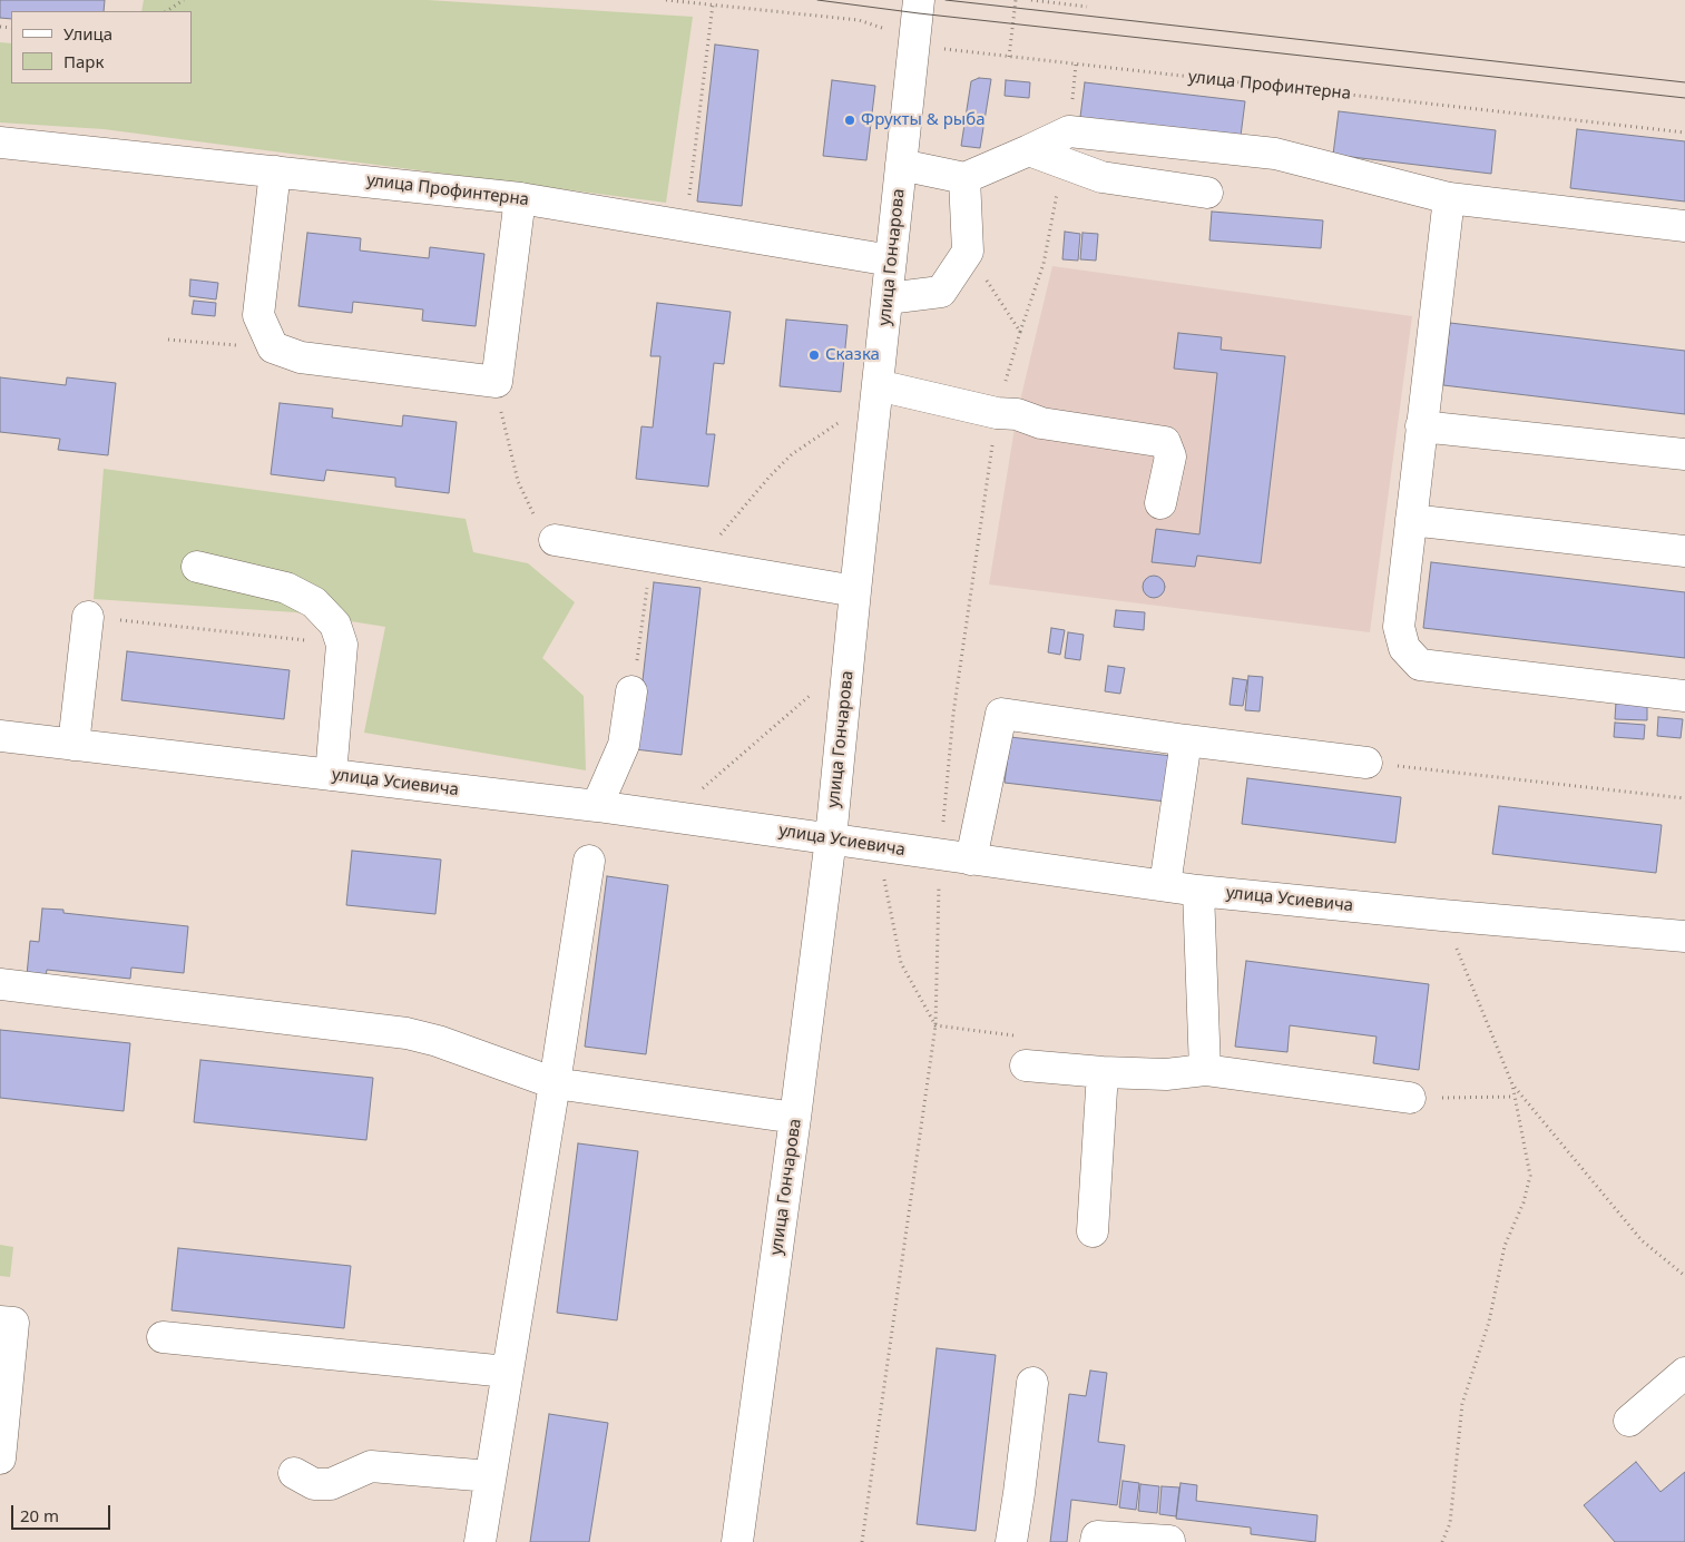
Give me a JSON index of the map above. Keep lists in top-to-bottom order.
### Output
{
  "streets": {
    "street": ["улица Профинтерна", "улица Гончарова", "улица Усиевича"]
  },
  "crossings": [
    ["улица Профинтерна", "улица Гончарова"],
    ["улица Гончарова", "улица Усиевича"]
  ],
  "places": ["Фрукты & рыба", "Сказка"],
  "legend": ["Улица", "Парк"],
  "scale_bar": "20 m"
}
